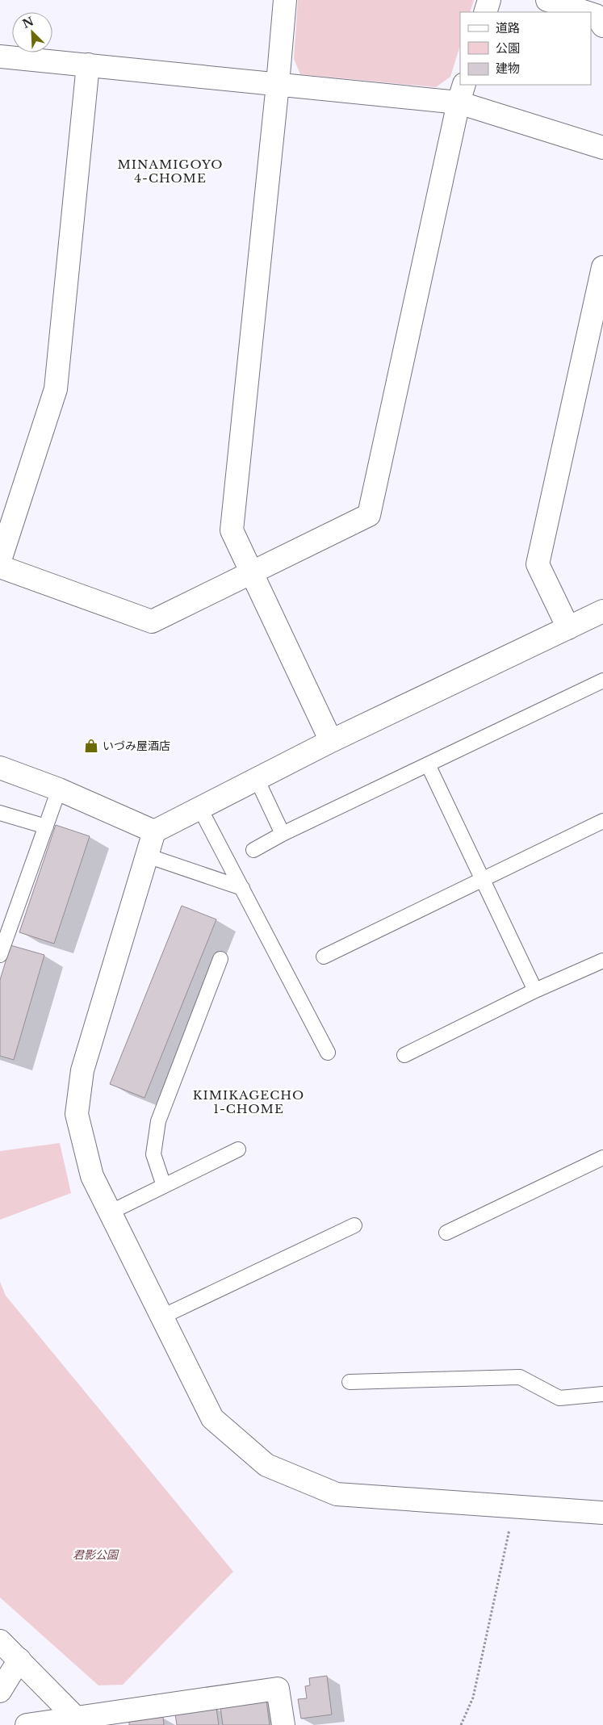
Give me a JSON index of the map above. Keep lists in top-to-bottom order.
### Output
{
  "districts": ["MINAMIGOYO 4-CHOME", "KIMIKAGECHO 1-CHOME"],
  "parks": ["君影公園"],
  "places": {
    "shop": ["いづみ屋酒店"]
  },
  "legend": ["道路", "公園", "建物"],
  "north": "top left"
}
